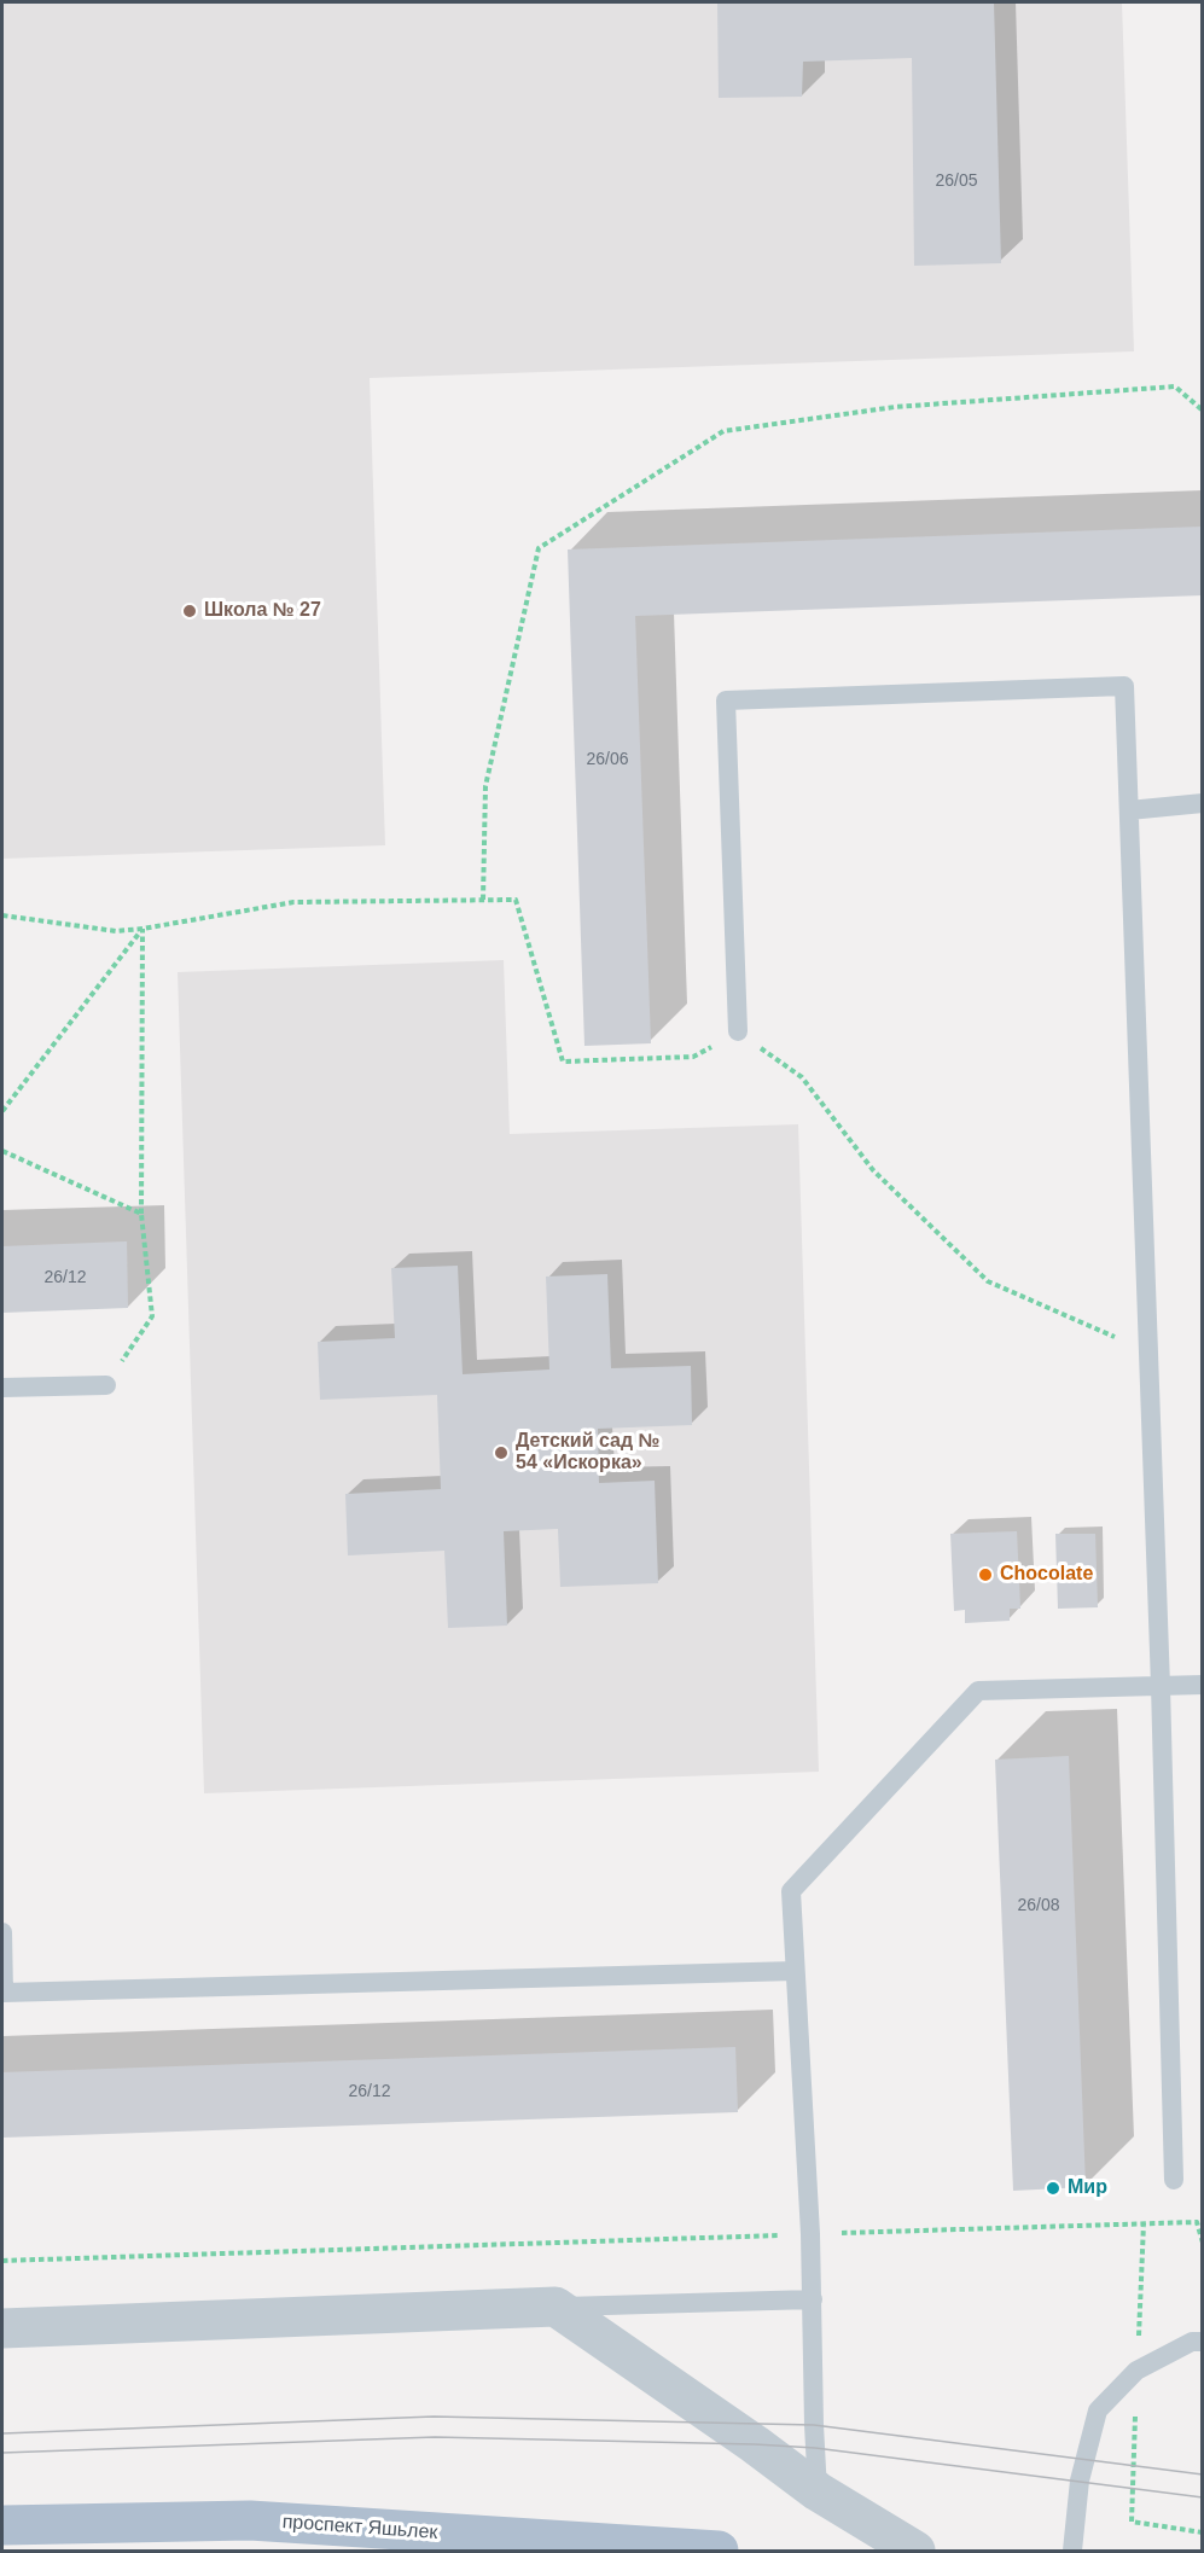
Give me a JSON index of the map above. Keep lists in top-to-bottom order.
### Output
{
  "streets": {
    "main road": ["проспект Яшьлек"]
  },
  "places": [
    "Школа № 27",
    "Детский сад № 54 «Искорка»",
    "Chocolate",
    "Мир"
  ],
  "house_numbers": [
    "26/05",
    "26/06",
    "26/12",
    "26/08",
    "26/12"
  ]
}
